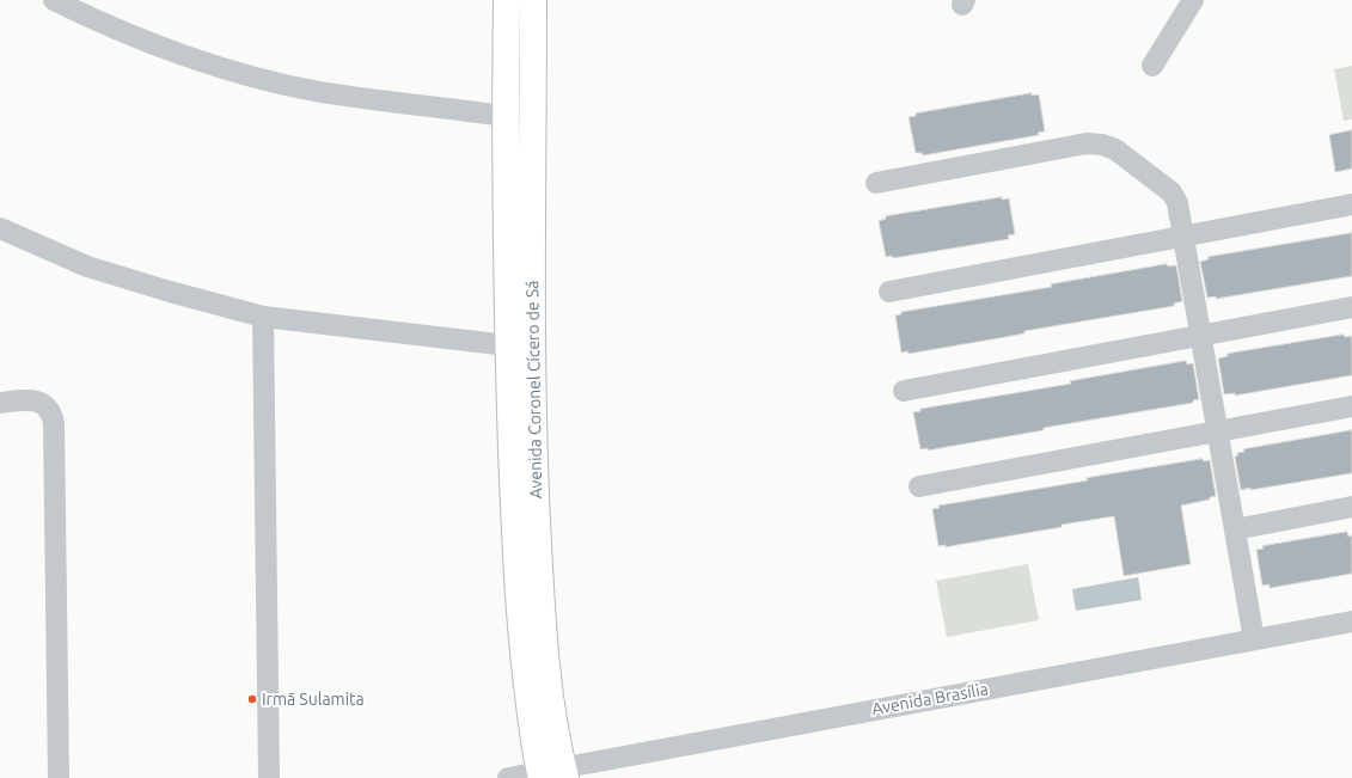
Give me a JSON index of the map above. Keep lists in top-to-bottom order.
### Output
{
  "streets": {
    "main road": ["Avenida Coronel Cícero de Sá"],
    "street": ["Avenida Brasília"]
  },
  "crossings": [
    ["Avenida Coronel Cícero de Sá", "Avenida Brasília"]
  ],
  "places": ["Irmã Sulamita"]
}
